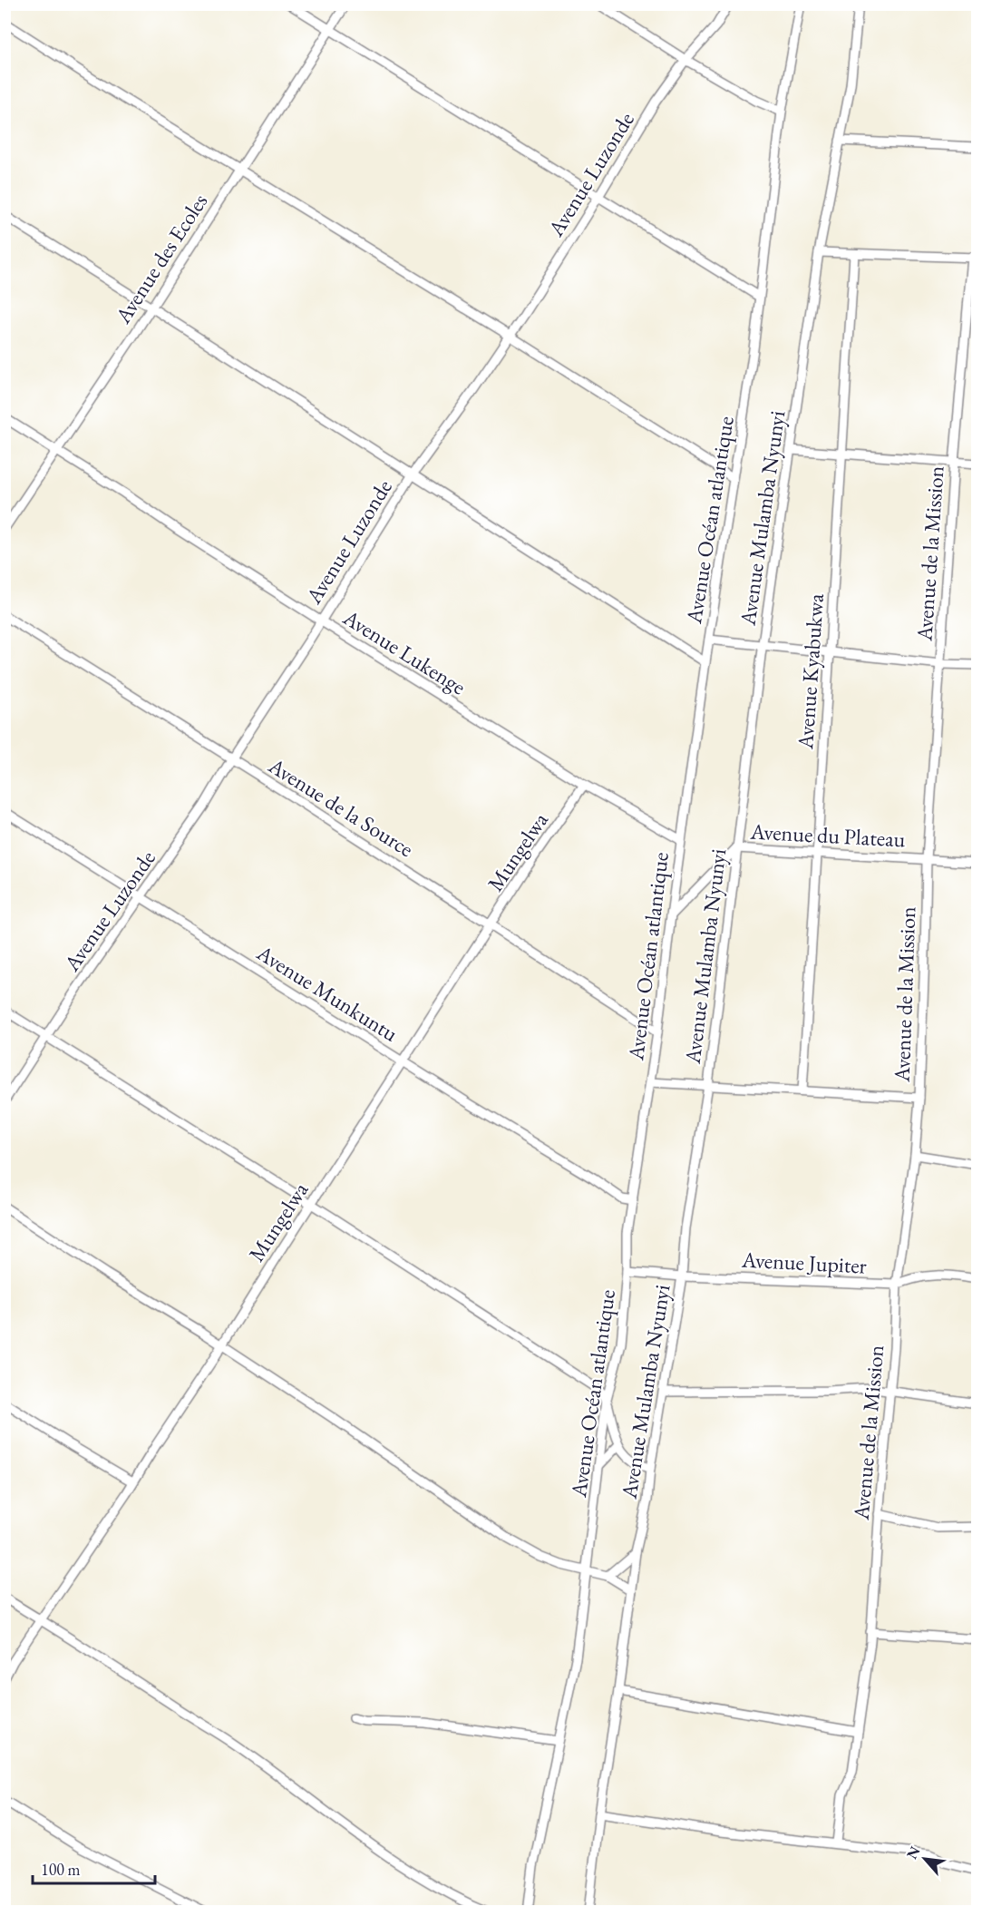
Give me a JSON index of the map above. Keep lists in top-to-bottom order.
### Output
{
  "streets": {
    "street": [
      "Avenue Luzonde",
      "Avenue des Ecoles",
      "Avenue Mulamba Nyunyi",
      "Avenue Océan atlantique",
      "Avenue de la Mission",
      "Avenue Lukenge",
      "Avenue Kyabukwa",
      "Avenue de la Source",
      "Avenue du Plateau",
      "Mungelwa",
      "Avenue Munkuntu",
      "Avenue Jupiter"
    ]
  },
  "crossings": [
    ["Avenue Luzonde", "Avenue Lukenge"],
    ["Avenue Luzonde", "Avenue de la Source"],
    ["Avenue Luzonde", "Avenue Munkuntu"],
    ["Avenue des Ecoles", "Avenue Lukenge"],
    ["Avenue Mulamba Nyunyi", "Avenue du Plateau"],
    ["Avenue Mulamba Nyunyi", "Avenue Jupiter"],
    ["Avenue Océan atlantique", "Avenue Lukenge"],
    ["Avenue Océan atlantique", "Avenue de la Source"],
    ["Avenue Océan atlantique", "Avenue du Plateau"],
    ["Avenue Océan atlantique", "Avenue Munkuntu"],
    ["Avenue Océan atlantique", "Avenue Jupiter"],
    ["Avenue de la Mission", "Avenue du Plateau"],
    ["Avenue de la Mission", "Avenue Jupiter"],
    ["Avenue Lukenge", "Mungelwa"],
    ["Avenue Kyabukwa", "Avenue du Plateau"],
    ["Avenue de la Source", "Mungelwa"],
    ["Mungelwa", "Avenue Munkuntu"]
  ],
  "scale_bar": "100 m",
  "north": "top left"
}
